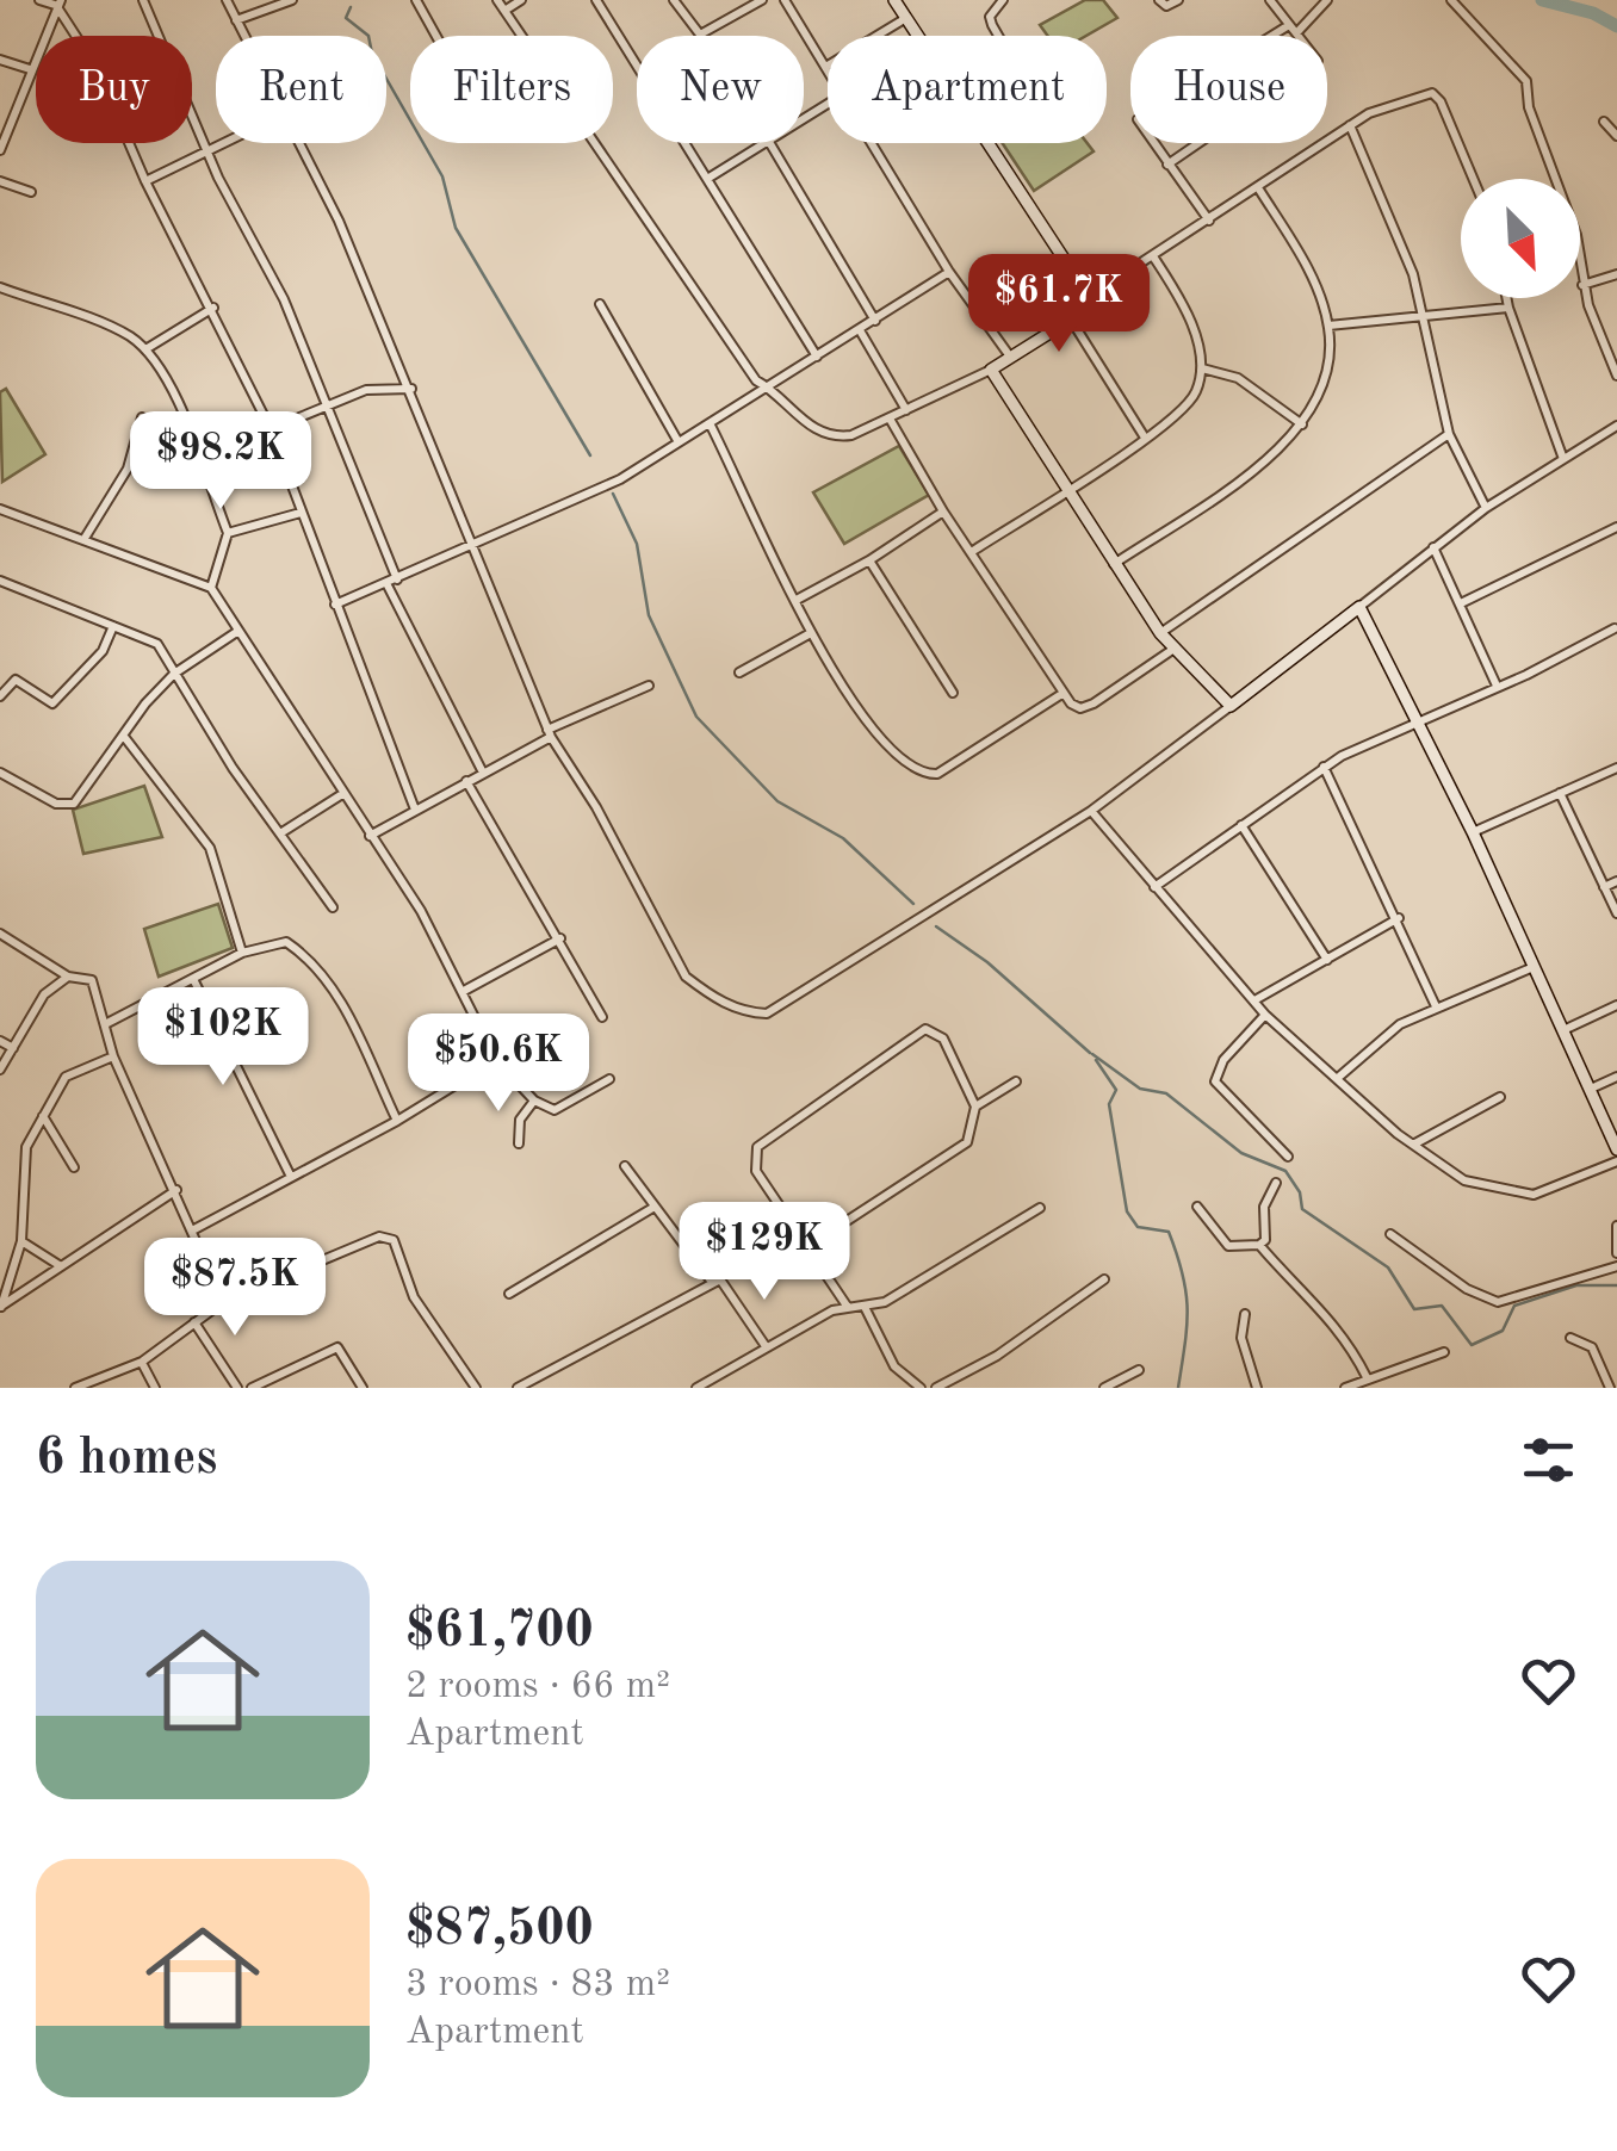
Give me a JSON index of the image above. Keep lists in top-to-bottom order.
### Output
{
  "north": "bottom right",
  "page": {
    "chip": [
      "Buy",
      "Rent",
      "Filters",
      "New",
      "Apartment",
      "House"
    ],
    "price": [
      "$61.7K",
      "$98.2K",
      "$102K",
      "$50.6K",
      "$129K",
      "$87.5K"
    ],
    "heading": "6 homes",
    "list": [
      {
        "name": "$61,700",
        "note": "2 rooms · 66 m² · Apartment"
      },
      {
        "name": "$87,500",
        "note": "3 rooms · 83 m² · Apartment"
      }
    ]
  }
}
